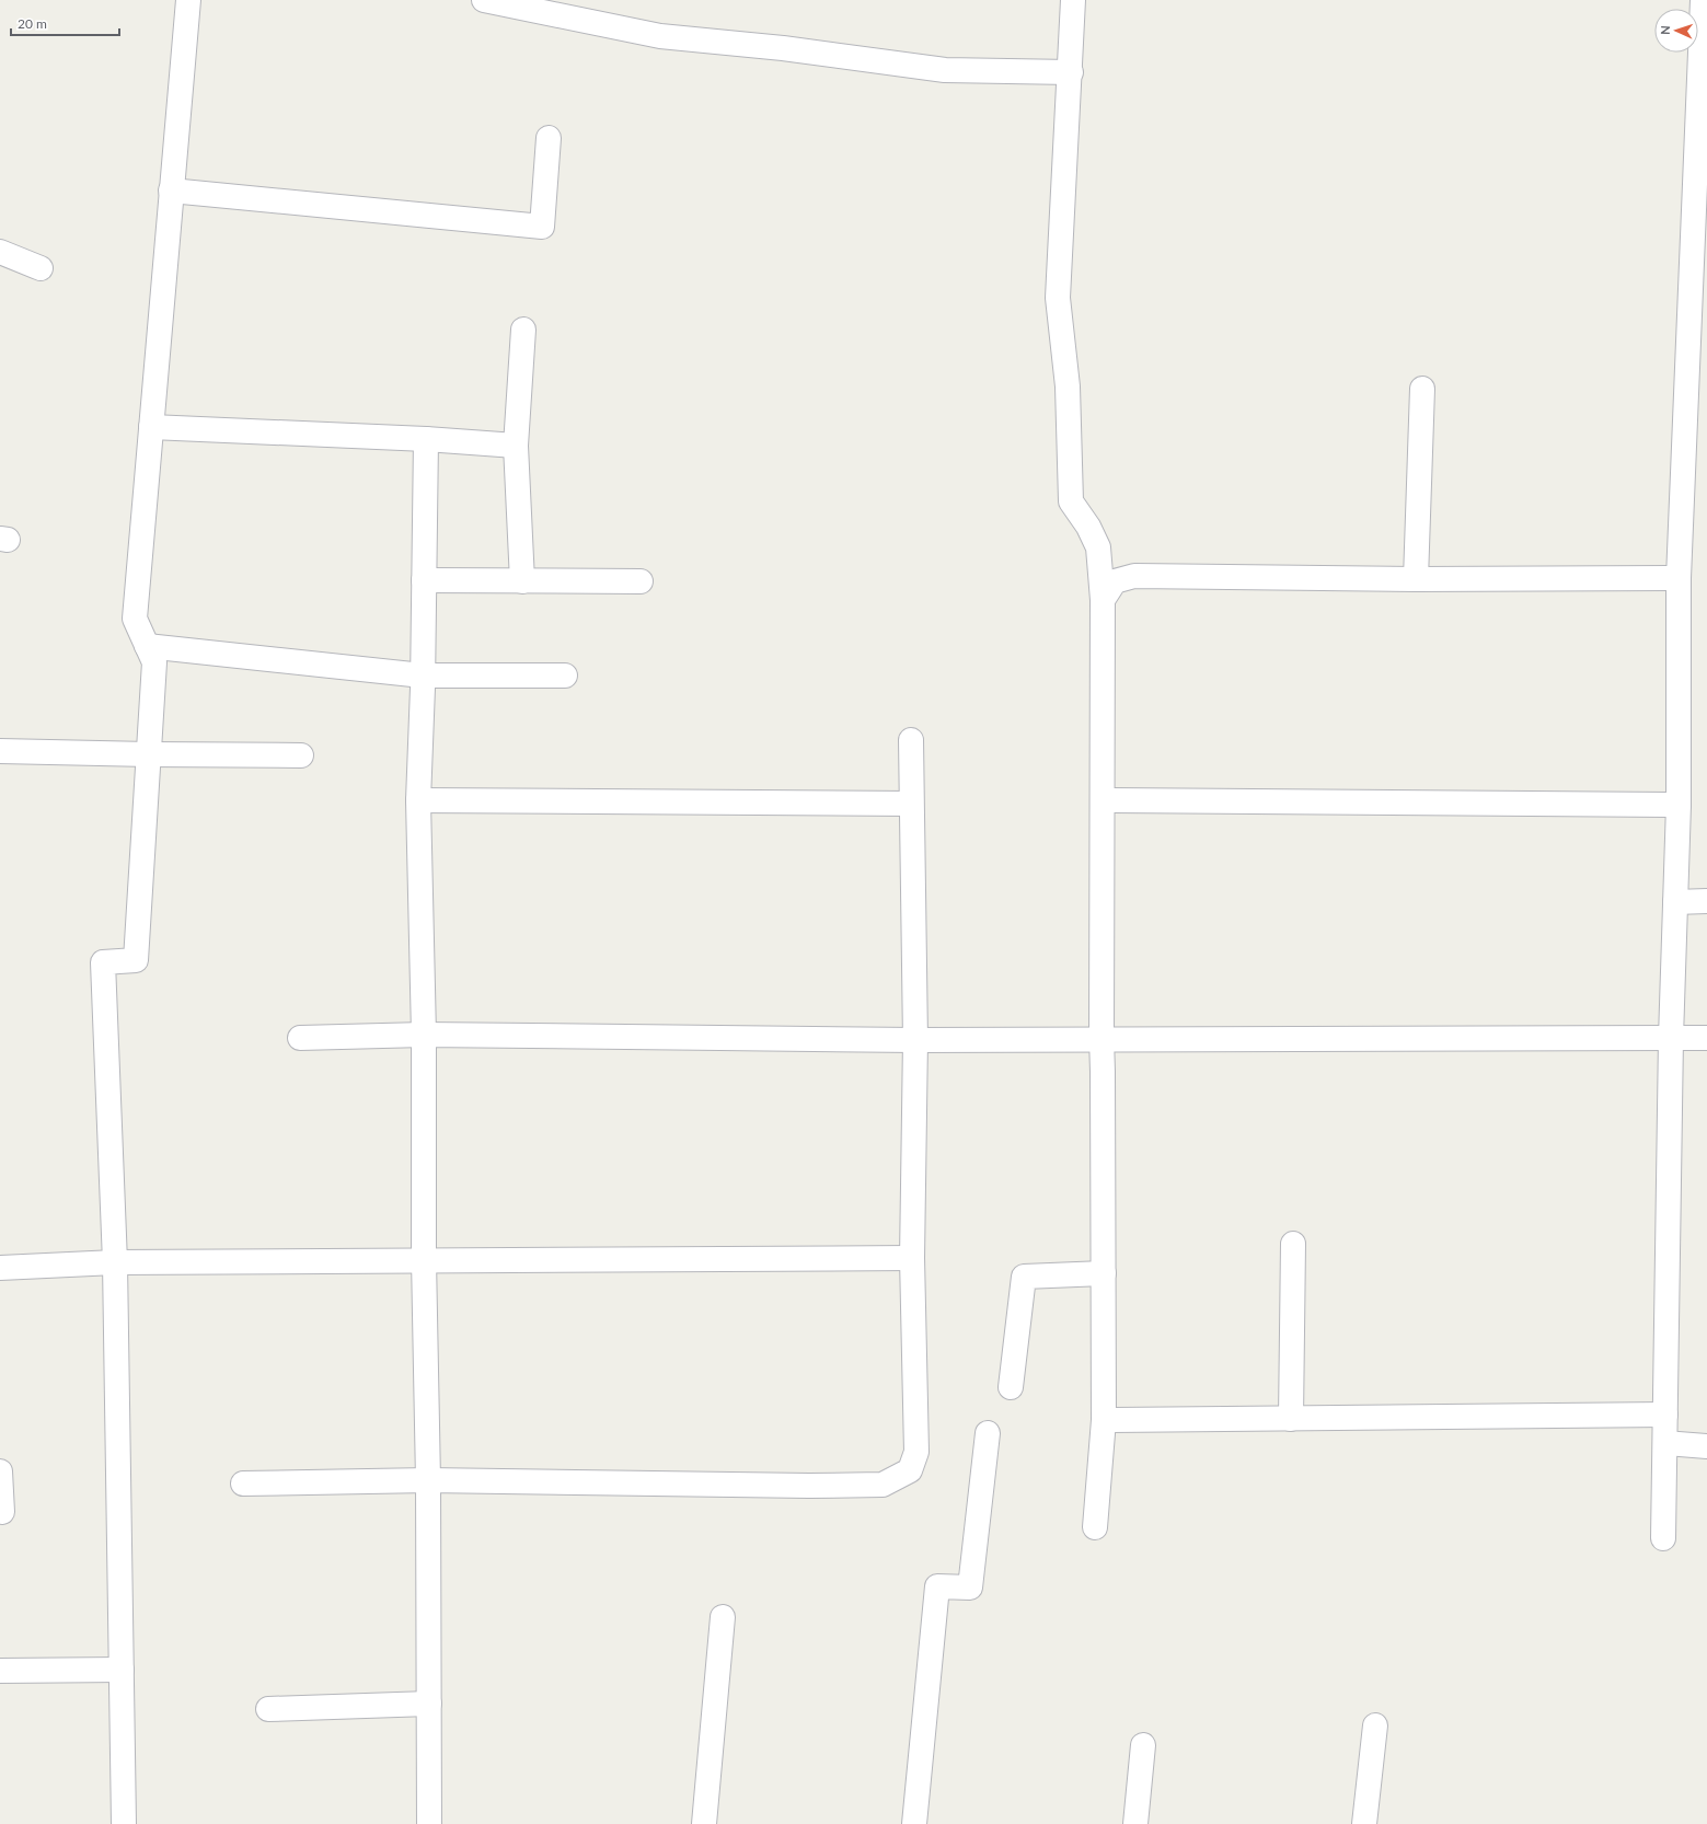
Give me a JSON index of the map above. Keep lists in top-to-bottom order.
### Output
{
  "scale_bar": "20 m",
  "north": "left"
}
